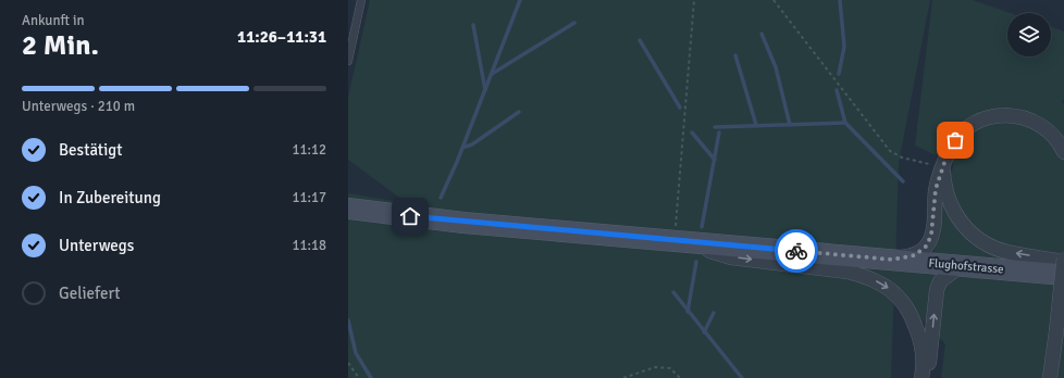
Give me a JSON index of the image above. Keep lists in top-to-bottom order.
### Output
{
  "streets": {
    "main road": ["Flughofstrasse"]
  },
  "page": {
    "heading": ["2 Min.", "Ankunft in", "11:26–11:31"],
    "bar": "Unterwegs · 210 m",
    "list": [
      ["Bestätigt", "11:12"],
      ["In Zubereitung", "11:17"],
      ["Unterwegs", "11:18"],
      "Geliefert"
    ]
  }
}
